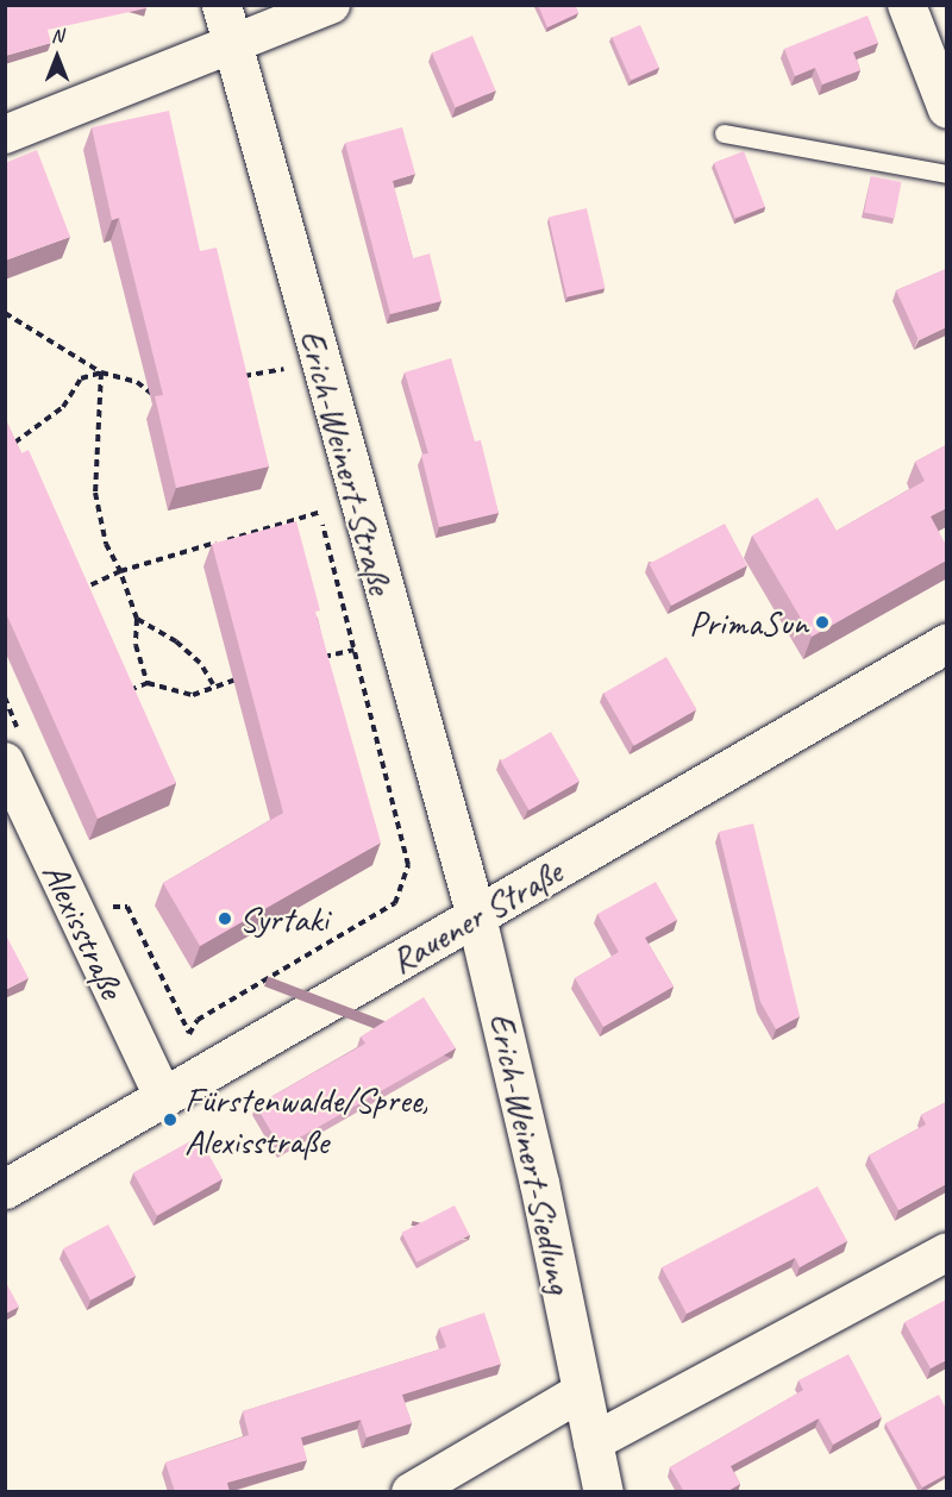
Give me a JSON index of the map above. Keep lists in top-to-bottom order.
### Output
{
  "streets": {
    "main road": ["Erich-Weinert-Straße", "Rauener Straße", "Erich-Weinert-Siedlung"],
    "street": ["Alexisstraße"]
  },
  "crossings": [
    ["Erich-Weinert-Straße", "Rauener Straße"],
    ["Erich-Weinert-Straße", "Erich-Weinert-Siedlung"],
    ["Rauener Straße", "Alexisstraße"],
    ["Rauener Straße", "Erich-Weinert-Siedlung"]
  ],
  "places": ["PrimaSun", "Syrtaki", "Fürstenwalde/Spree, Alexisstraße"],
  "north": "top"
}
